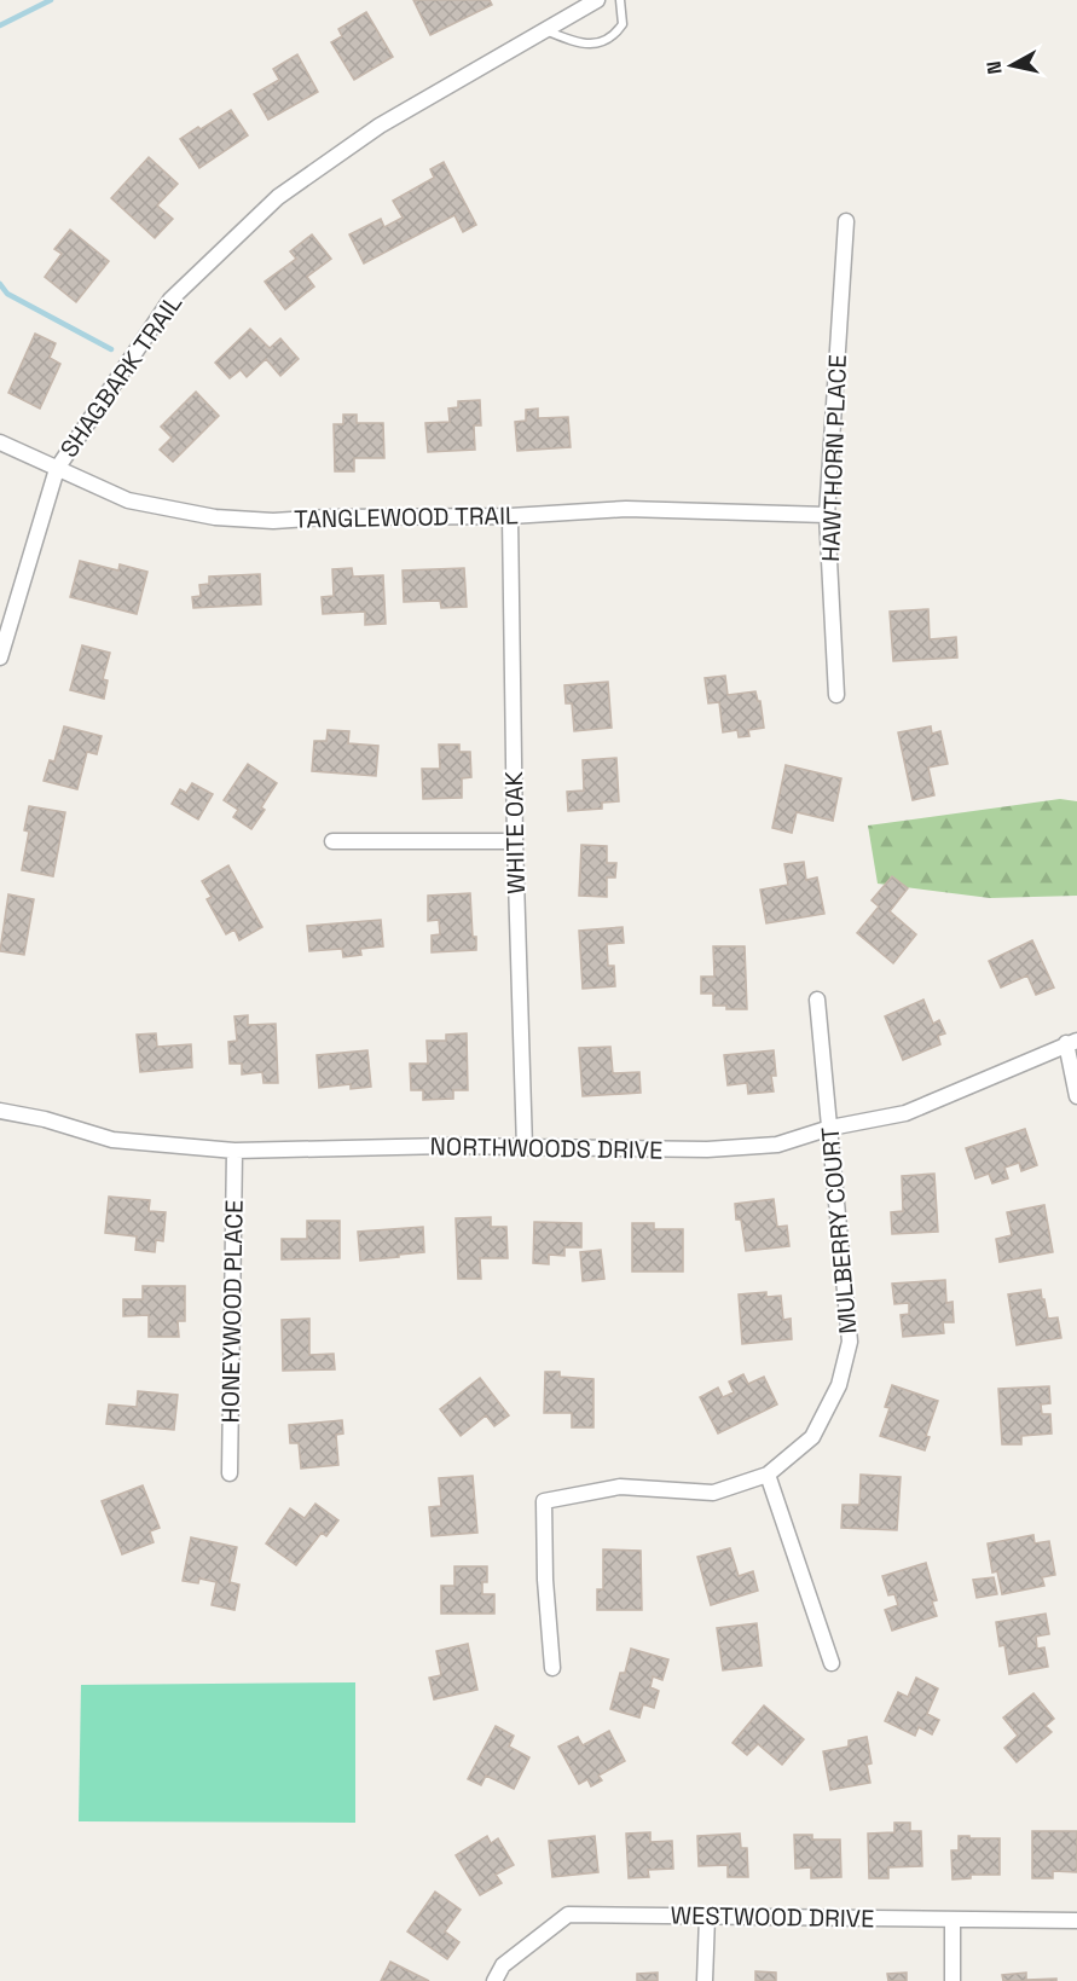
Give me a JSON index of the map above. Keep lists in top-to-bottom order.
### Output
{
  "streets": {
    "street": [
      "SHAGBARK TRAIL",
      "HAWTHORN PLACE",
      "TANGLEWOOD TRAIL",
      "WHITE OAK",
      "NORTHWOODS DRIVE",
      "MULBERRY COURT",
      "HONEYWOOD PLACE",
      "WESTWOOD DRIVE"
    ]
  },
  "crossings": [
    ["SHAGBARK TRAIL", "TANGLEWOOD TRAIL"],
    ["HAWTHORN PLACE", "TANGLEWOOD TRAIL"],
    ["TANGLEWOOD TRAIL", "WHITE OAK"],
    ["WHITE OAK", "NORTHWOODS DRIVE"],
    ["NORTHWOODS DRIVE", "MULBERRY COURT"],
    ["NORTHWOODS DRIVE", "HONEYWOOD PLACE"]
  ],
  "north": "left"
}
